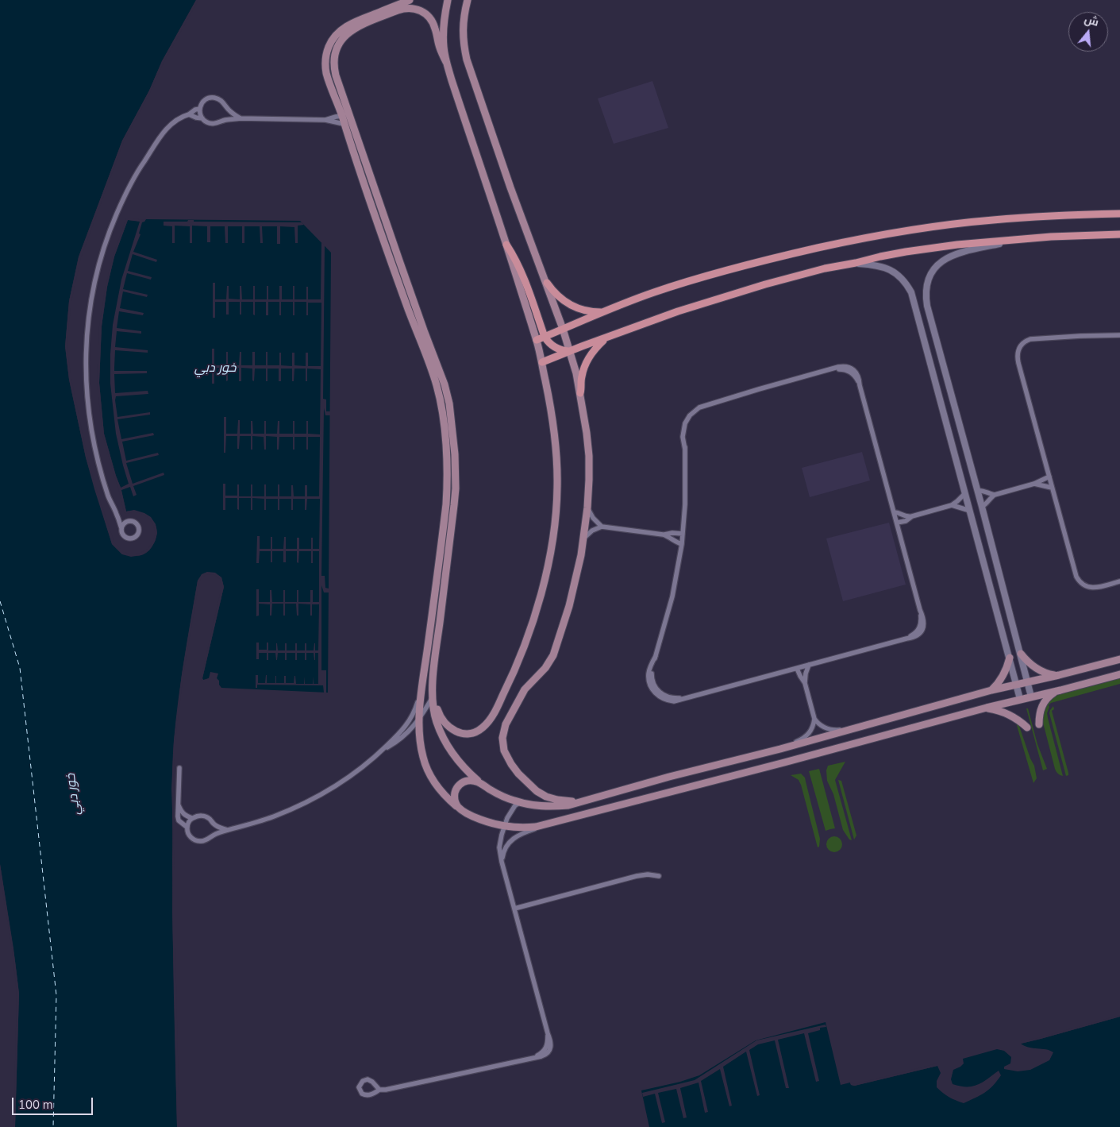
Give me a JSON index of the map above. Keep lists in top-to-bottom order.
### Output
{
  "water": ["خور دبي"],
  "scale_bar": "100 m",
  "north": "top"
}
